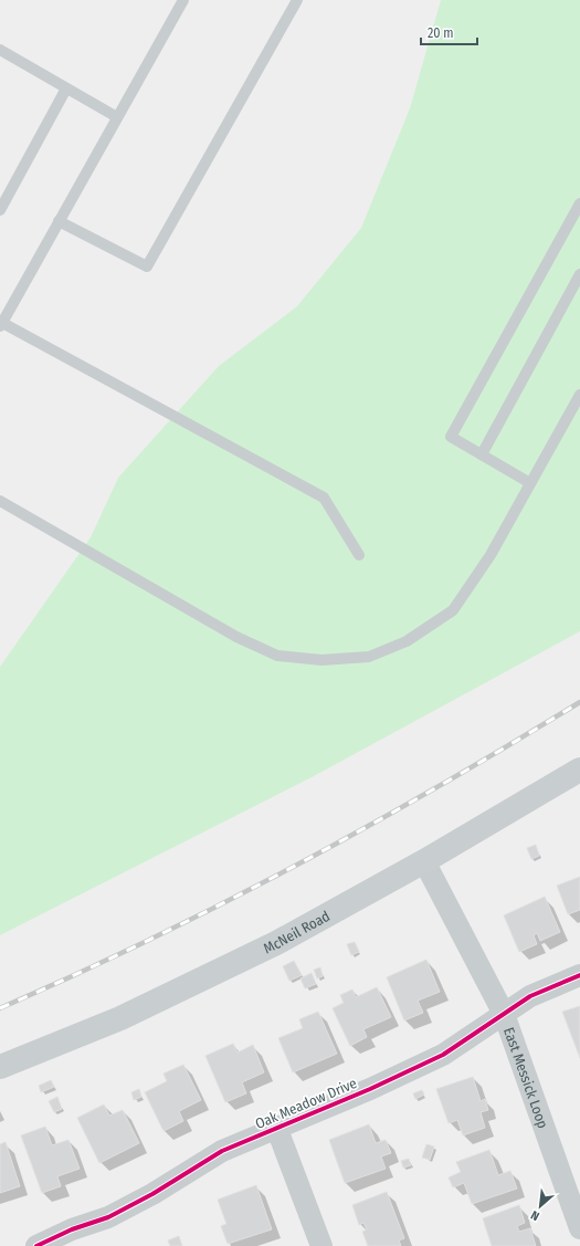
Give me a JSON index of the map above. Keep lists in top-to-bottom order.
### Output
{
  "streets": {
    "main road": ["McNeil Road"],
    "street": ["East Messick Loop", "Oak Meadow Drive"]
  },
  "crossings": [
    ["McNeil Road", "East Messick Loop"],
    ["East Messick Loop", "Oak Meadow Drive"]
  ],
  "scale_bar": "20 m",
  "north": "bottom left"
}
